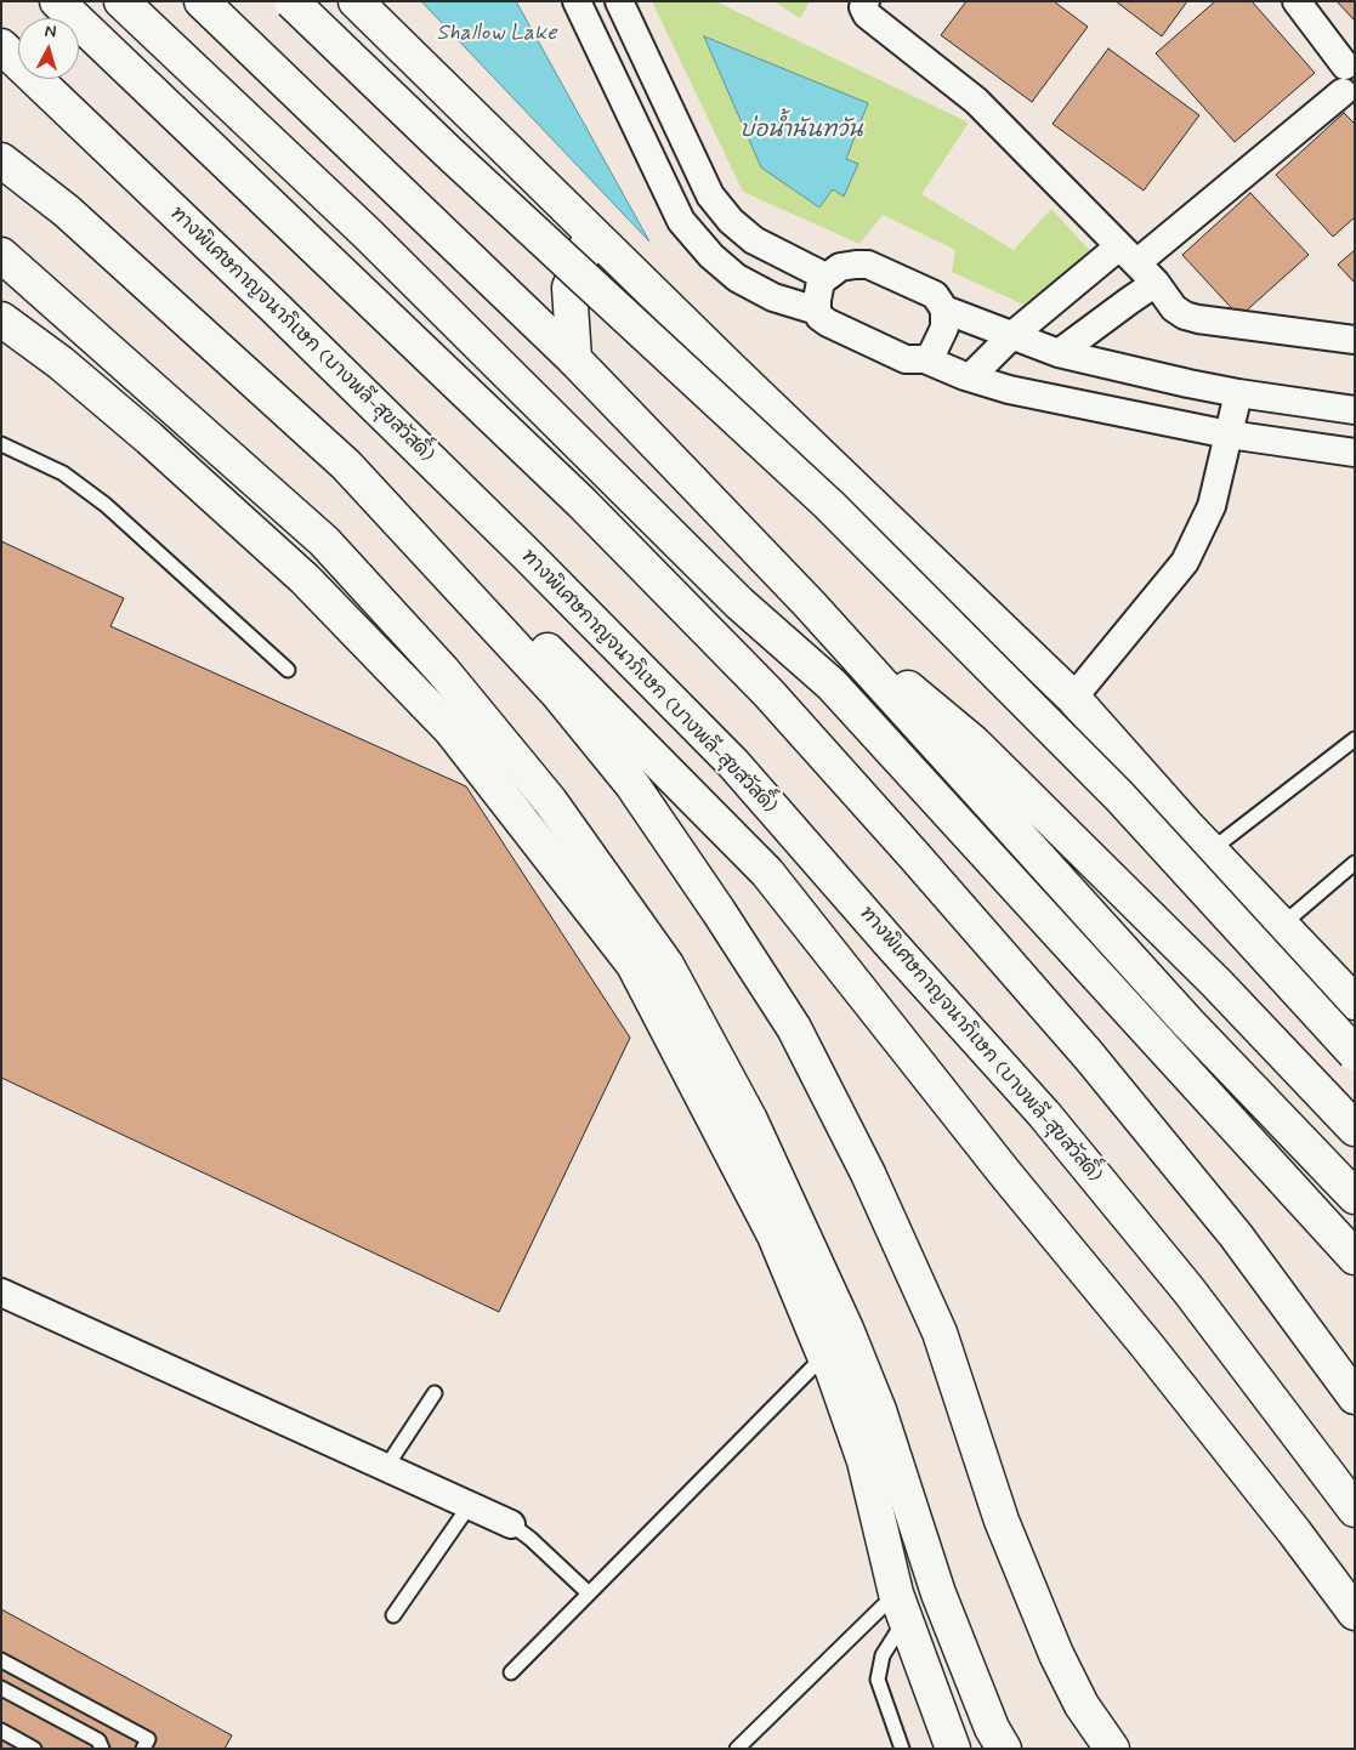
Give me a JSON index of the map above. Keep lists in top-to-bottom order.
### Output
{
  "streets": {
    "main road": ["ทางพิเศษกาญจนาภิเษก (บางพลี-สุขสวัสดิ์)"]
  },
  "water": ["Shallow Lake", "บ่อน้ำนันทวัน"],
  "north": "top"
}
